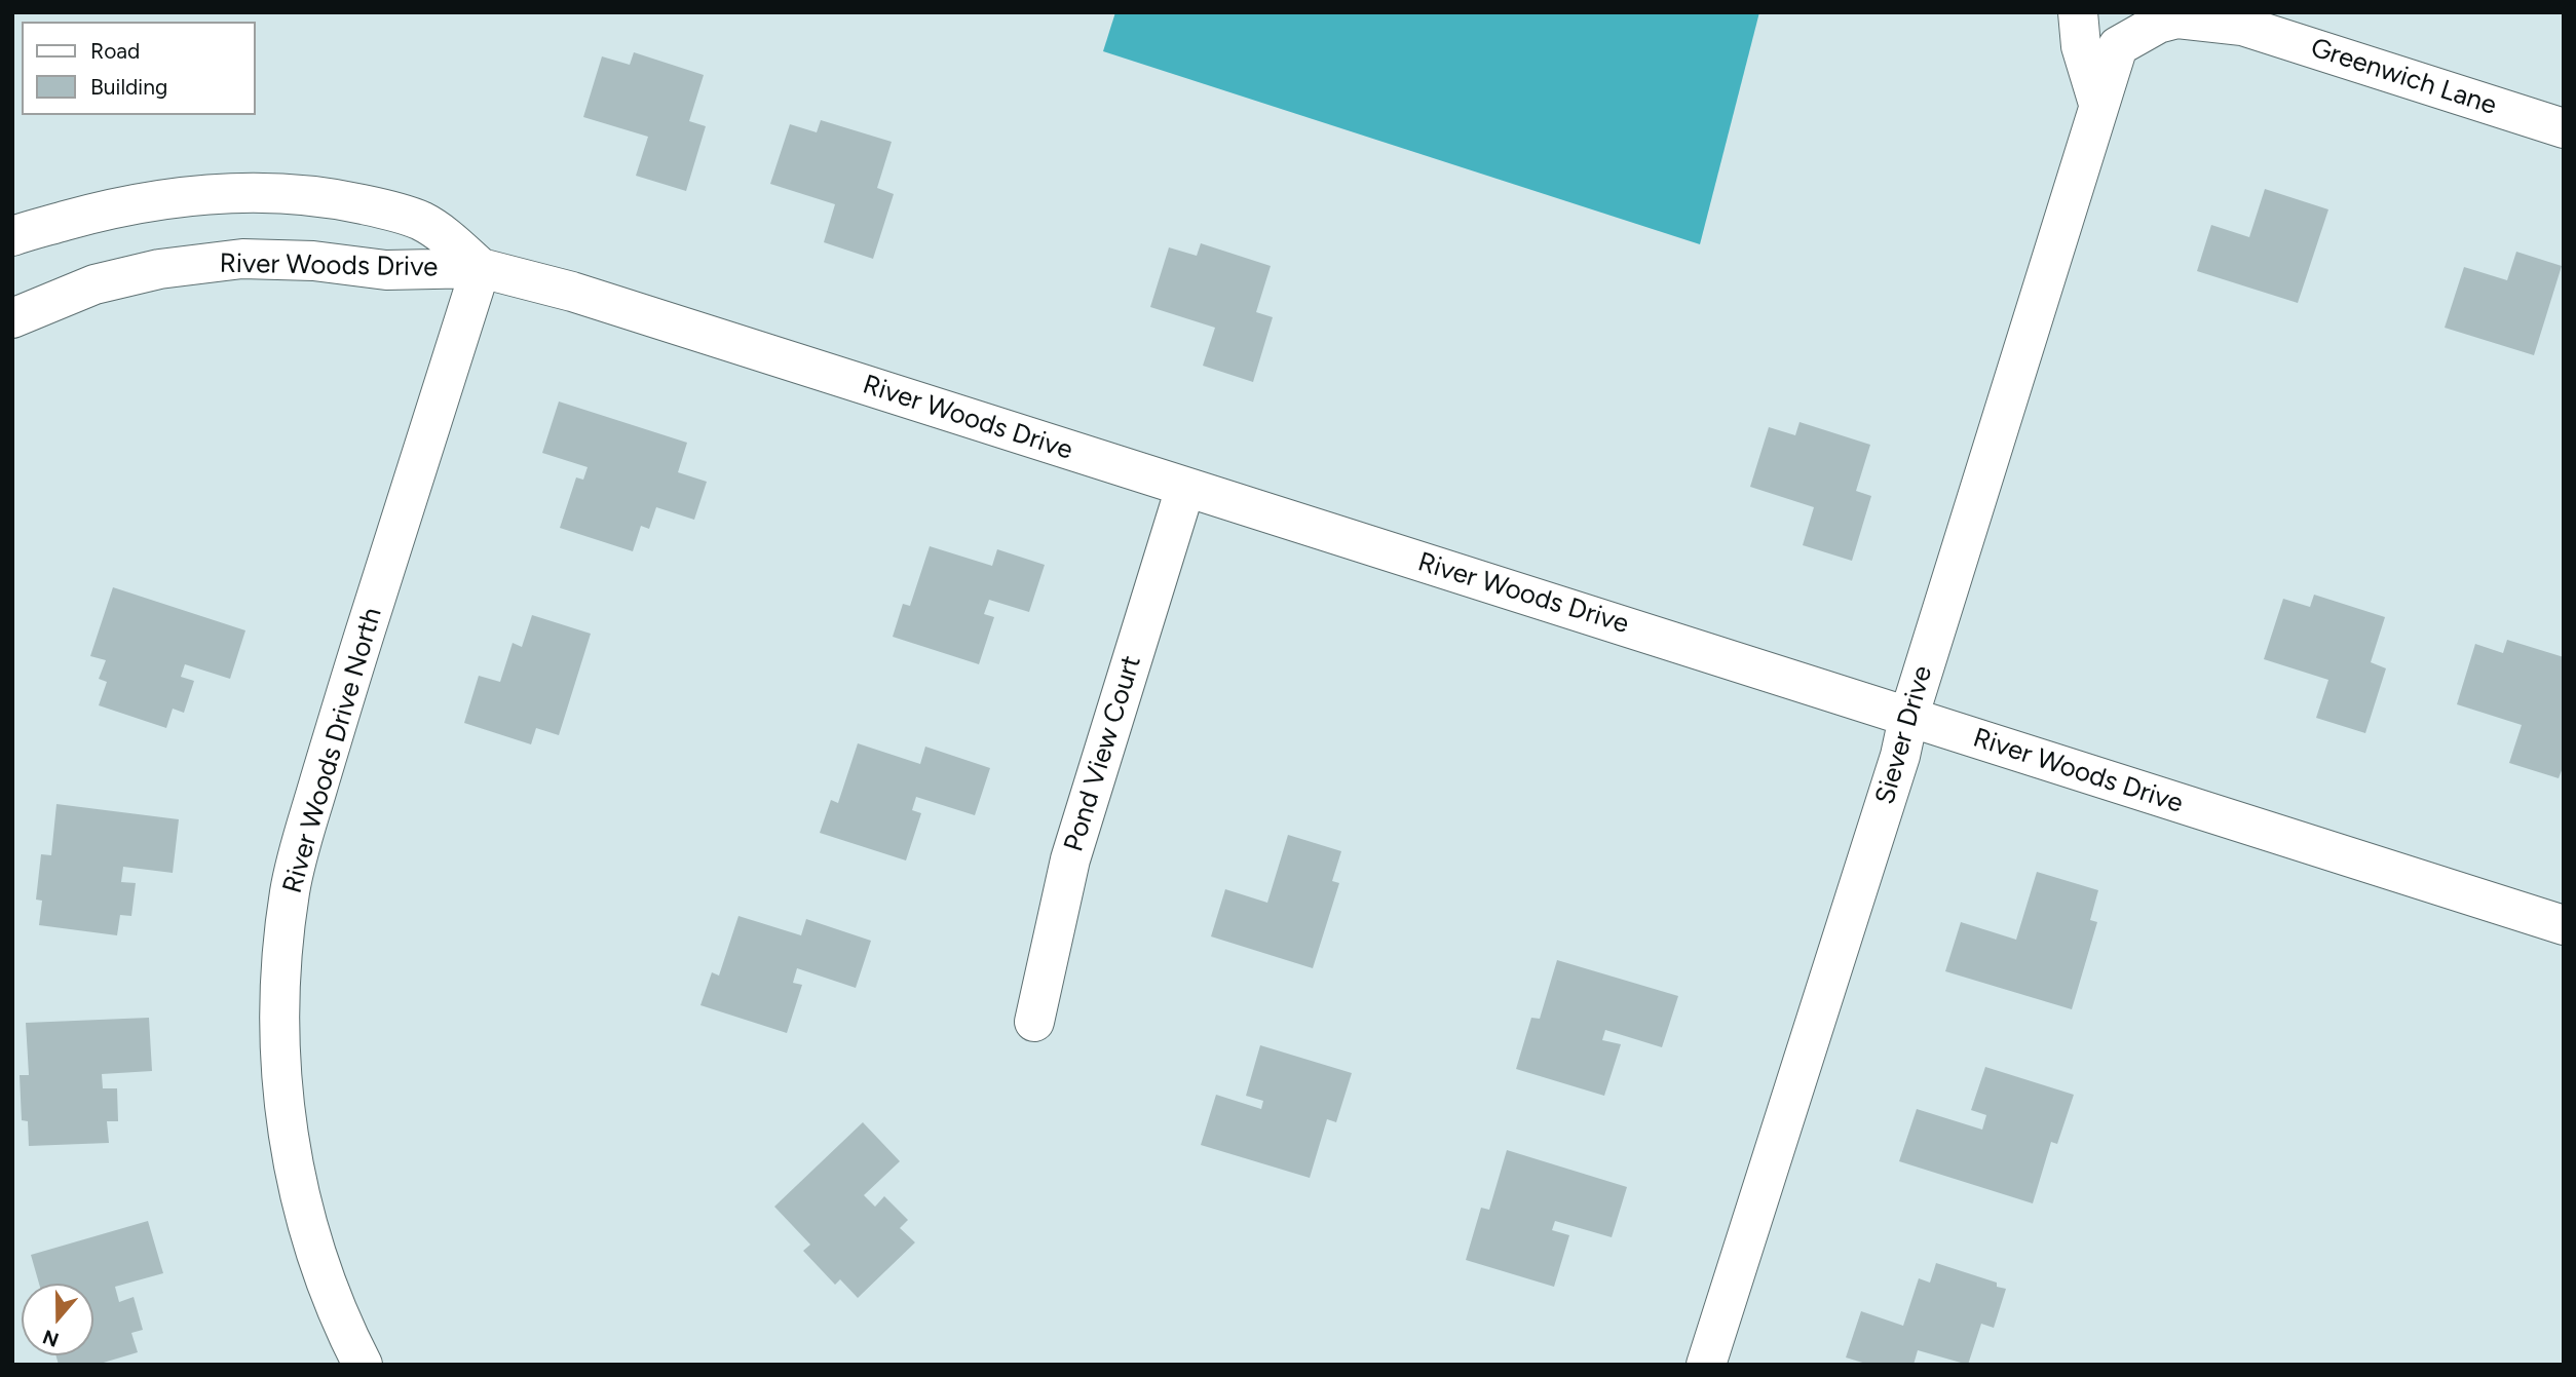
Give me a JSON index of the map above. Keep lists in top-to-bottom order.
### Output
{
  "streets": {
    "street": [
      "Greenwich Lane",
      "River Woods Drive",
      "Siever Drive",
      "River Woods Drive North",
      "Pond View Court"
    ]
  },
  "crossings": [
    ["Greenwich Lane", "Siever Drive"],
    ["River Woods Drive", "Siever Drive"],
    ["River Woods Drive", "River Woods Drive North"],
    ["River Woods Drive", "Pond View Court"]
  ],
  "legend": ["Road", "Building"],
  "north": "bottom"
}
